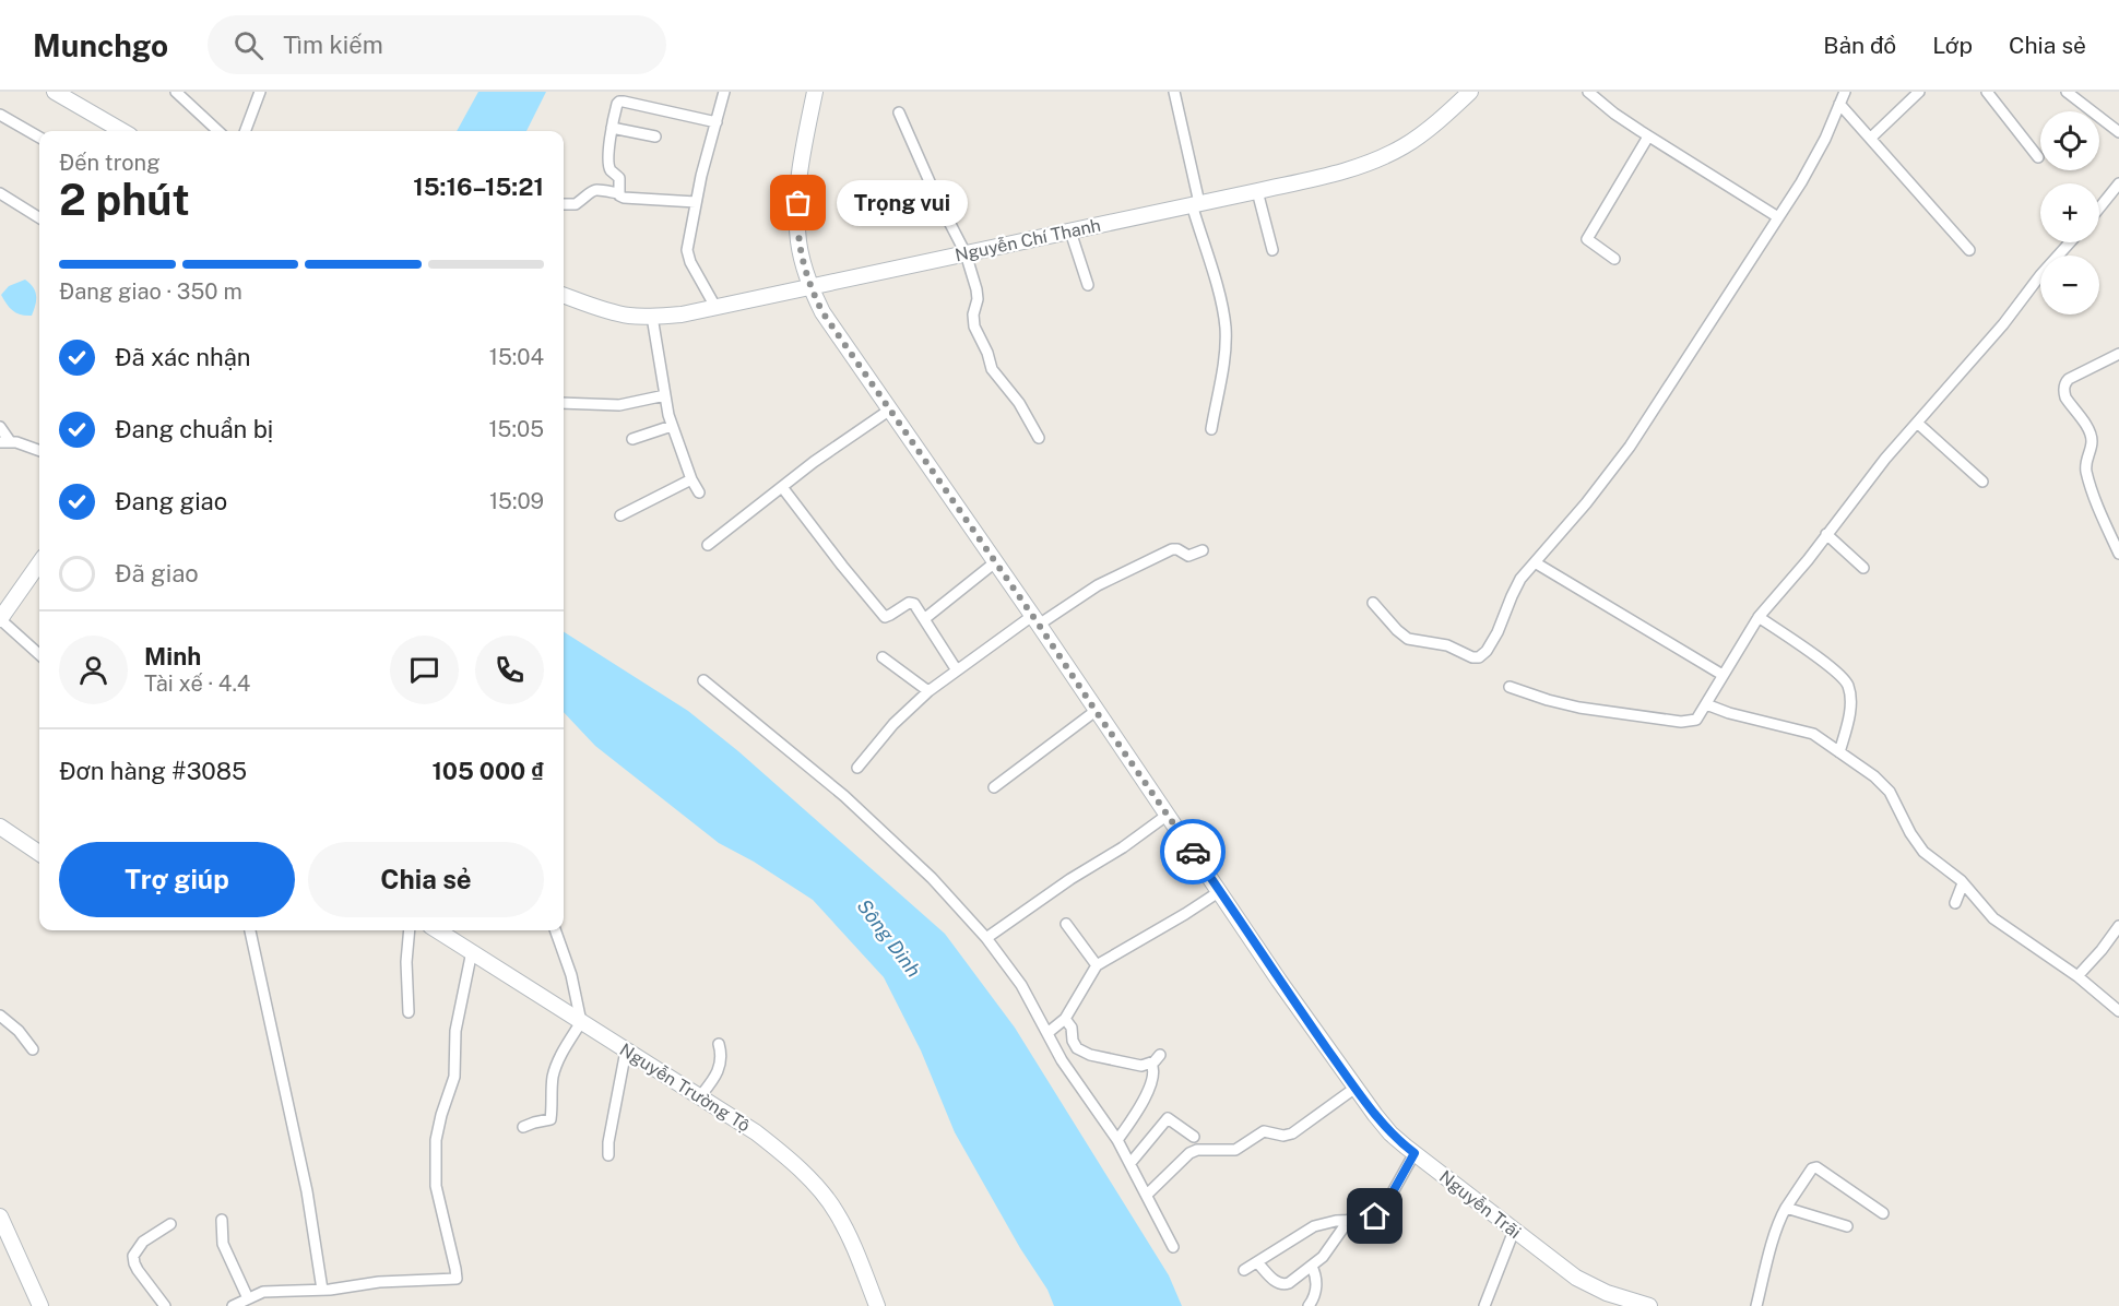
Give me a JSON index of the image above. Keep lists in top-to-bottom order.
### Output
{
  "streets": {
    "main road": ["Nguyễn Chí Thanh", "Nguyễn Trường Tộ", "Nguyễn Trãi"]
  },
  "crossings": [
    ["Nguyễn Chí Thanh", "Nguyễn Trãi"]
  ],
  "water": ["Sông Dinh"],
  "places": ["Trọng vui"],
  "page": {
    "header": "Munchgo",
    "search": "Tìm kiếm",
    "nav": ["Bản đồ", "Lớp", "Chia sẻ"],
    "map_buttons": ["+", "−"],
    "heading": ["2 phút", "Đến trong", "15:16–15:21"],
    "panel": [
      "Minh",
      "Tài xế · 4.4",
      "Đơn hàng #3085",
      "105 000 ₫"
    ],
    "bubble": "Trọng vui",
    "bar": "Đang giao · 350 m",
    "list": [
      ["Đã xác nhận", "15:04"],
      ["Đang chuẩn bị", "15:05"],
      ["Đang giao", "15:09"],
      "Đã giao"
    ],
    "buttons": ["Trợ giúp", "Chia sẻ"]
  }
}
